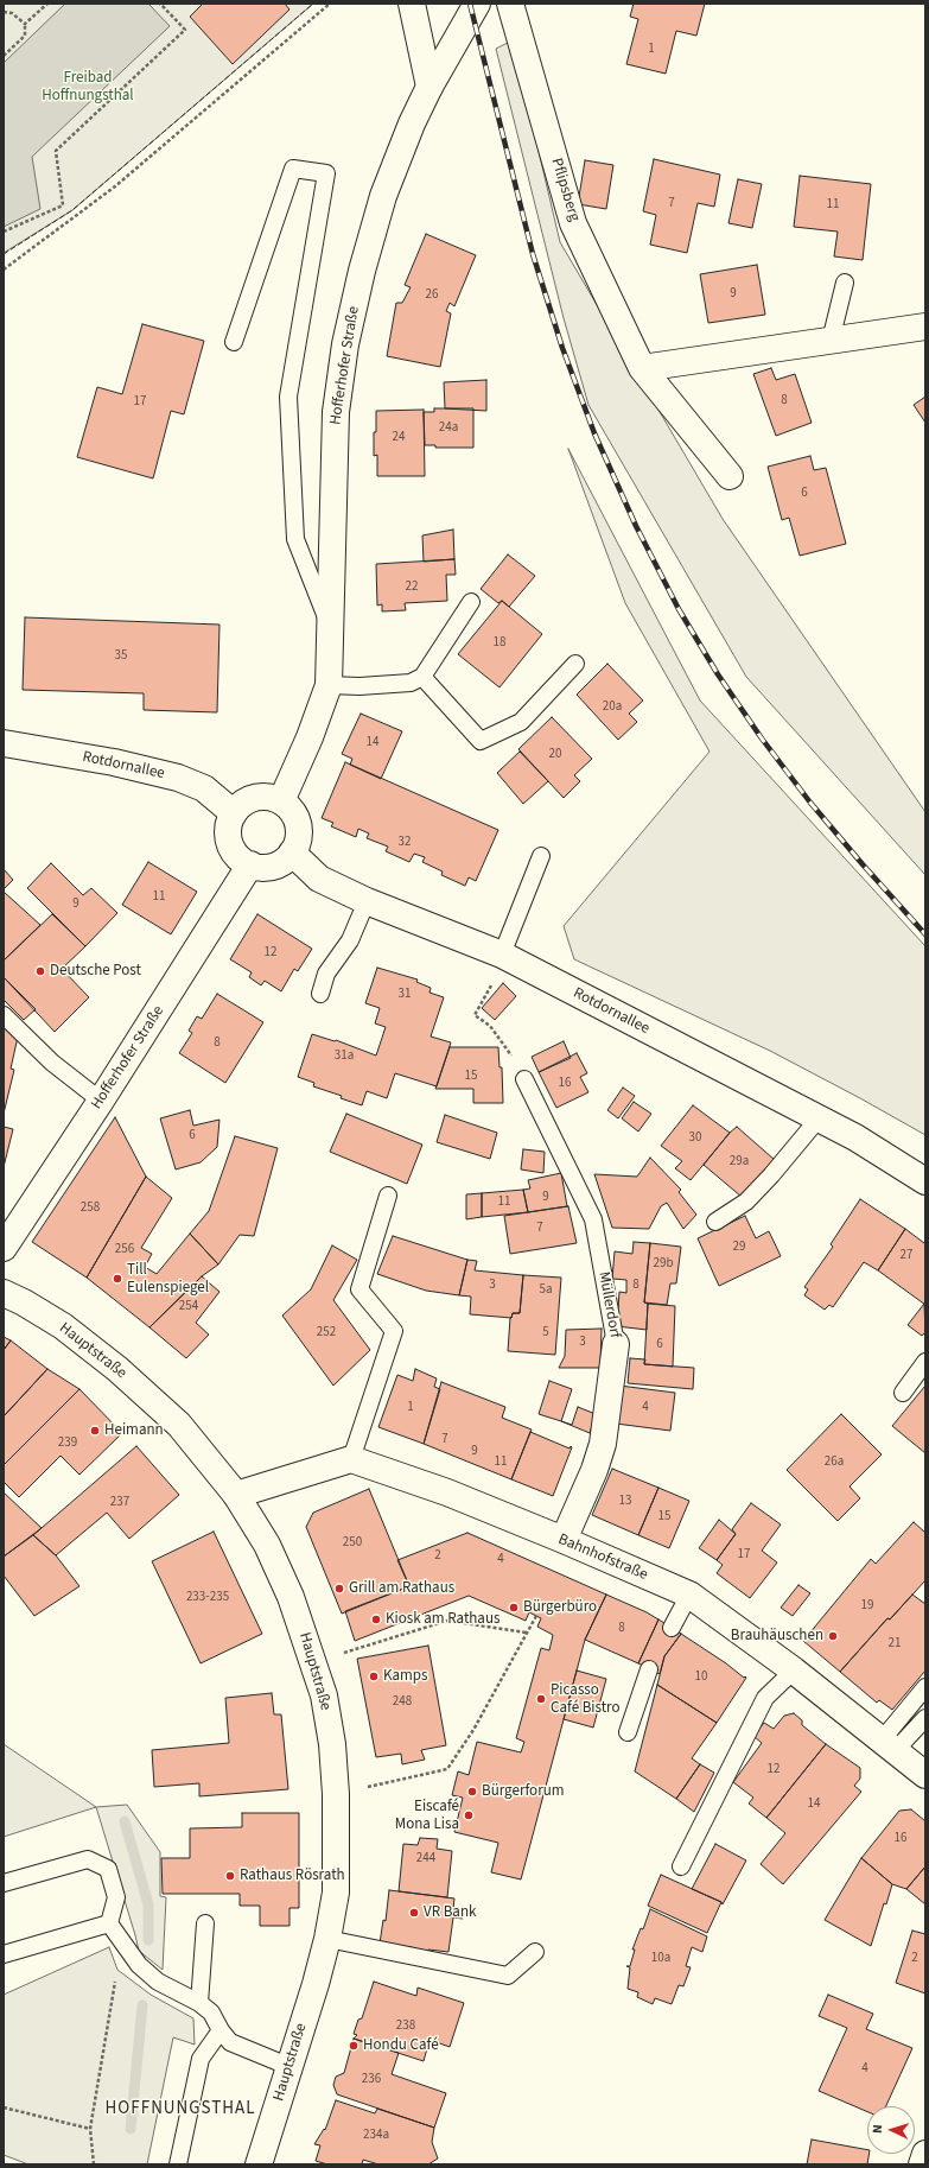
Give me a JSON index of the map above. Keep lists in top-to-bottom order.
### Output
{
  "streets": {
    "street": [
      "Pflipsberg",
      "Hofferhofer Straße",
      "Rotdornallee",
      "Müllerdorf",
      "Hauptstraße",
      "Bahnhofstraße"
    ]
  },
  "crossings": [
    ["Hofferhofer Straße", "Rotdornallee"],
    ["Müllerdorf", "Bahnhofstraße"]
  ],
  "districts": ["HOFFNUNGSTHAL"],
  "parks": ["Freibad Hoffnungsthal"],
  "places": [
    "Deutsche Post",
    "Till Eulenspiegel",
    "Heimann",
    "Grill am Rathaus",
    "Bürgerbüro",
    "Kiosk am Rathaus",
    "Brauhäuschen",
    "Kamps",
    "Picasso Café Bistro",
    "Bürgerforum",
    "Eiscafé Mona Lisa",
    "Rathaus Rösrath",
    "VR Bank",
    "Hondu Café"
  ],
  "house_numbers": [
    "1",
    "7",
    "11",
    "9",
    "26",
    "8",
    "17",
    "24a",
    "24",
    "6",
    "22",
    "18",
    "35",
    "20a",
    "14",
    "20",
    "32",
    "11",
    "9",
    "12",
    "31",
    "8",
    "31a",
    "15",
    "16",
    "6",
    "30",
    "29a",
    "9",
    "11",
    "258",
    "7",
    "29",
    "256",
    "27",
    "29b",
    "3",
    "8",
    "5a",
    "254",
    "252",
    "5",
    "3",
    "6",
    "1",
    "4",
    "7",
    "239",
    "9",
    "11",
    "26a",
    "13",
    "237",
    "15",
    "250",
    "17",
    "2",
    "4",
    "233-235",
    "19",
    "8",
    "21",
    "10",
    "248",
    "12",
    "14",
    "16",
    "244",
    "10a",
    "2",
    "238",
    "4",
    "236",
    "234a"
  ],
  "north": "left"
}
